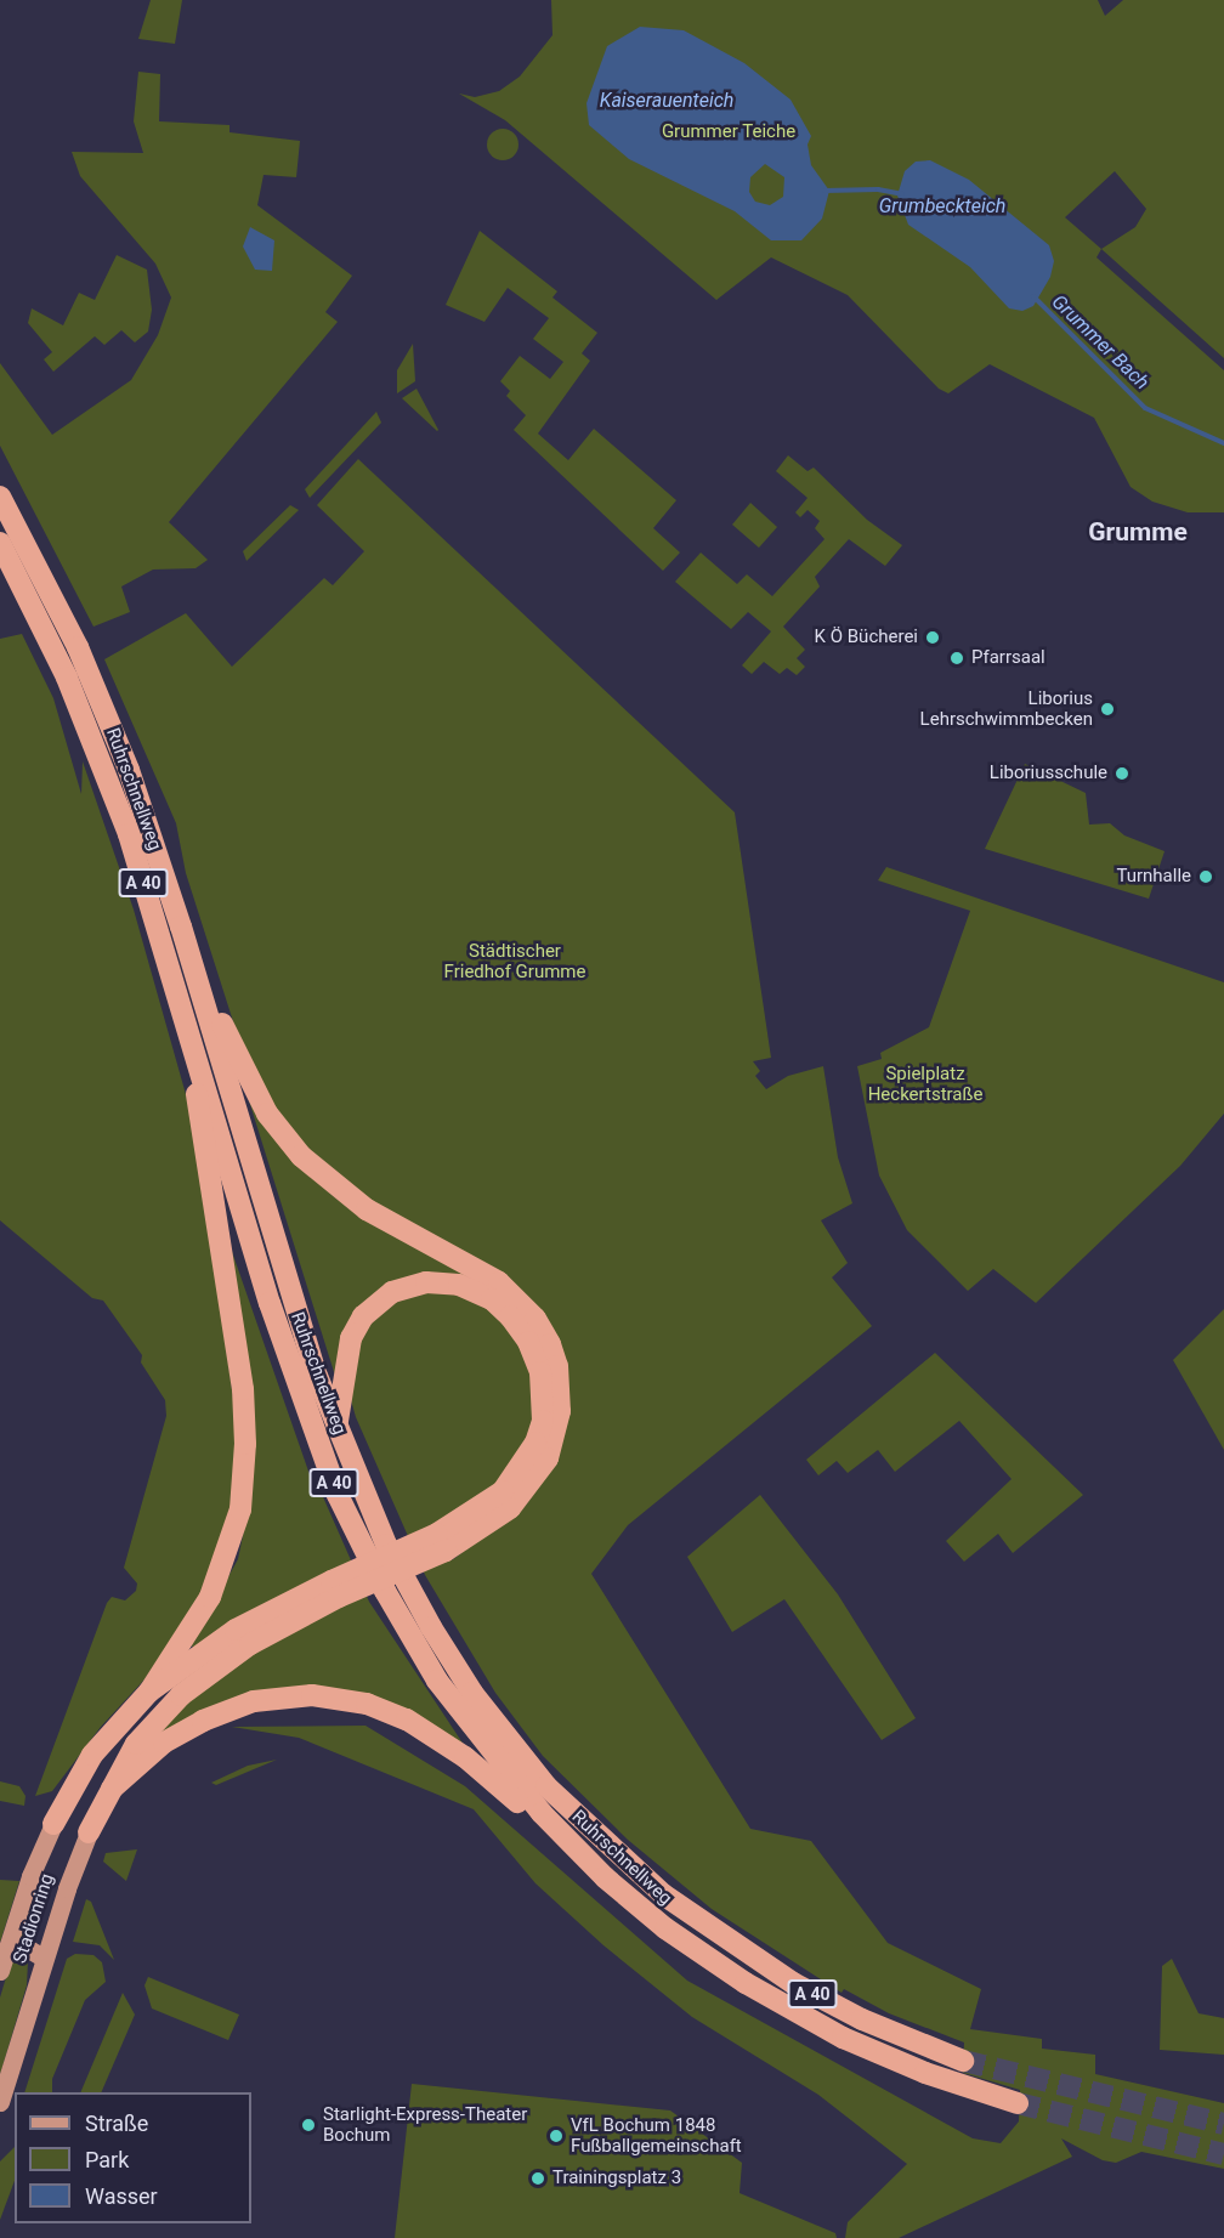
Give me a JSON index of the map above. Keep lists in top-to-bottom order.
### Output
{
  "streets": {
    "highway": ["Ruhrschnellweg", "A 40"],
    "main road": ["Stadionring"]
  },
  "districts": ["Grumme"],
  "water": ["Kaiserauenteich", "Grumbeckteich", "Grummer Bach"],
  "parks": ["Grummer Teiche", "Städtischer Friedhof Grumme", "Spielplatz Heckertstraße"],
  "places": [
    "K Ö Bücherei",
    "Pfarrsaal",
    "Liborius Lehrschwimmbecken",
    "Liboriusschule",
    "Turnhalle",
    "Starlight-Express-Theater Bochum",
    "VfL Bochum 1848 Fußballgemeinschaft",
    "Trainingsplatz 3"
  ],
  "legend": ["Straße", "Park", "Wasser"]
}
